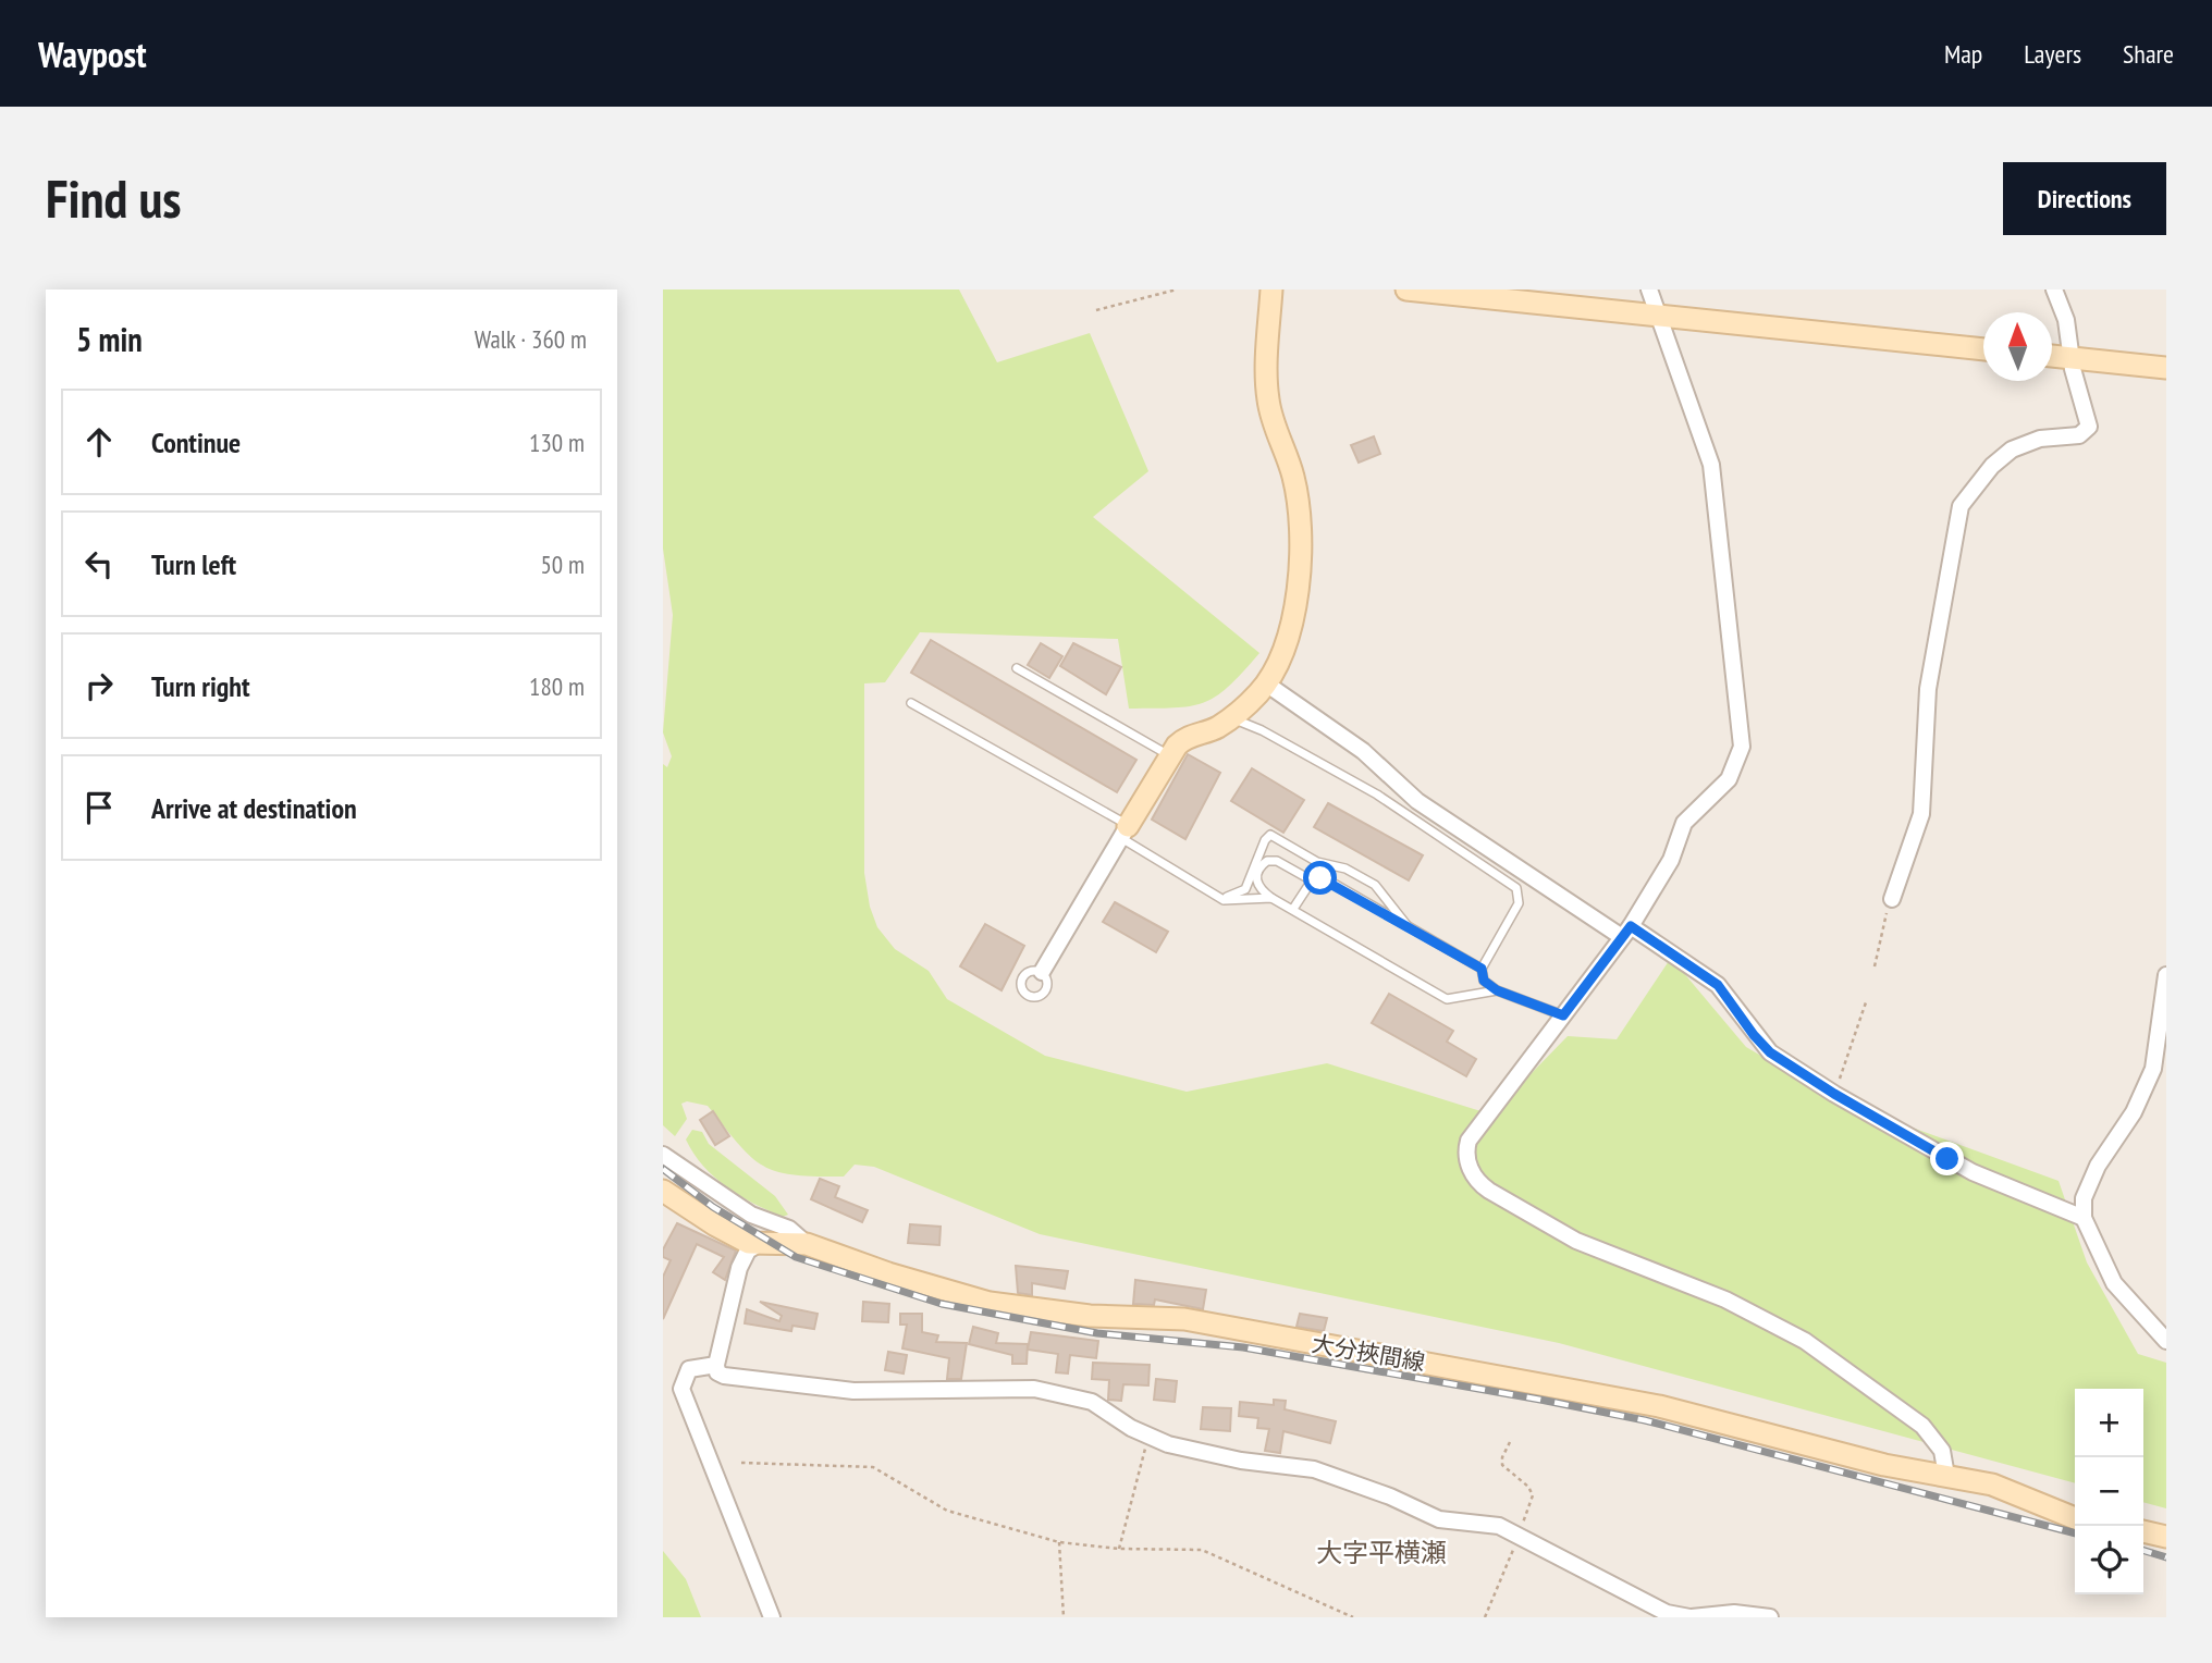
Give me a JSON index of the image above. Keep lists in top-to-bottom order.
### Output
{
  "streets": {
    "main road": ["大分挾間線"]
  },
  "districts": ["大字平横瀬"],
  "north": "top",
  "page": {
    "header": "Waypost",
    "nav": ["Map", "Layers", "Share"],
    "buttons": "Directions",
    "title": "Find us",
    "heading": ["5 min", "Walk · 360 m"],
    "list": [
      ["Continue", "130 m"],
      ["Turn left", "50 m"],
      ["Turn right", "180 m"],
      "Arrive at destination"
    ],
    "map_buttons": ["+", "−"]
  }
}
